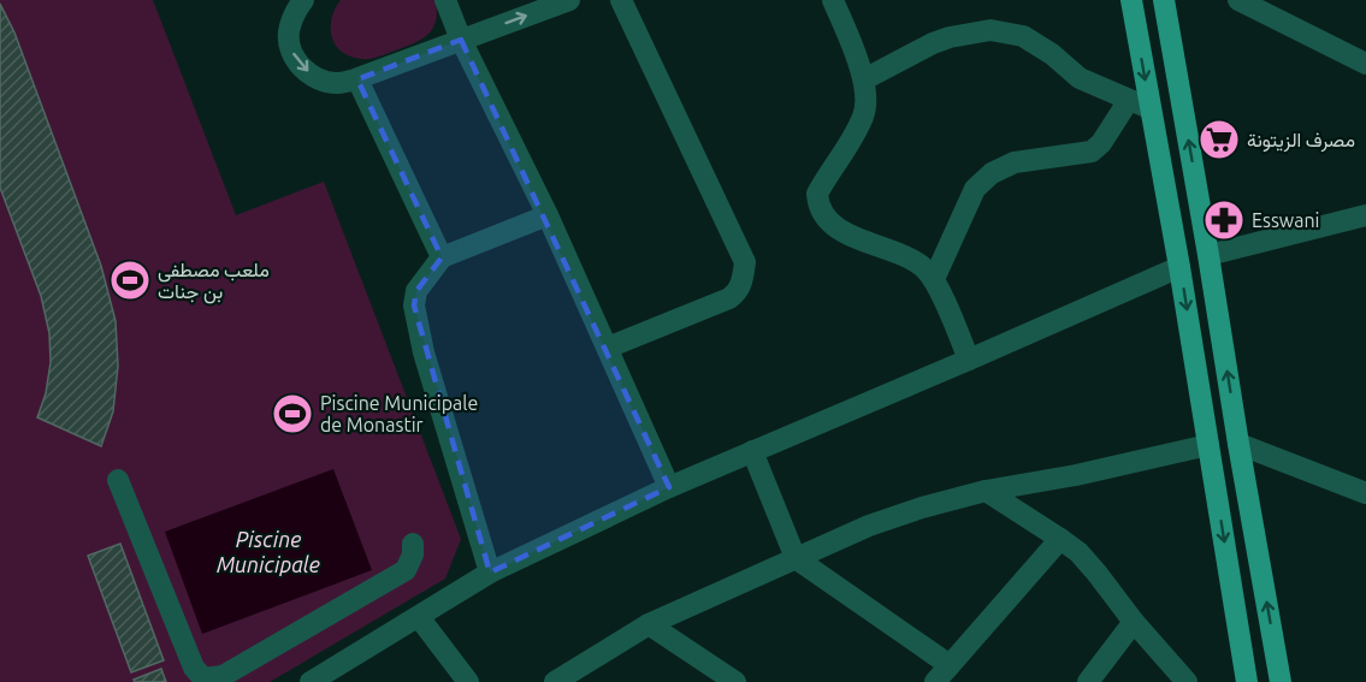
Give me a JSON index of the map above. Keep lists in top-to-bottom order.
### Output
{
  "water": ["Piscine Municipale"],
  "places": {
    "supermarket": ["مصرف الزيتونة"],
    "pharmacy": ["Esswani"],
    "sports": ["ملعب مصطفى بن جنات", "Piscine Municipale de Monastir"]
  }
}
